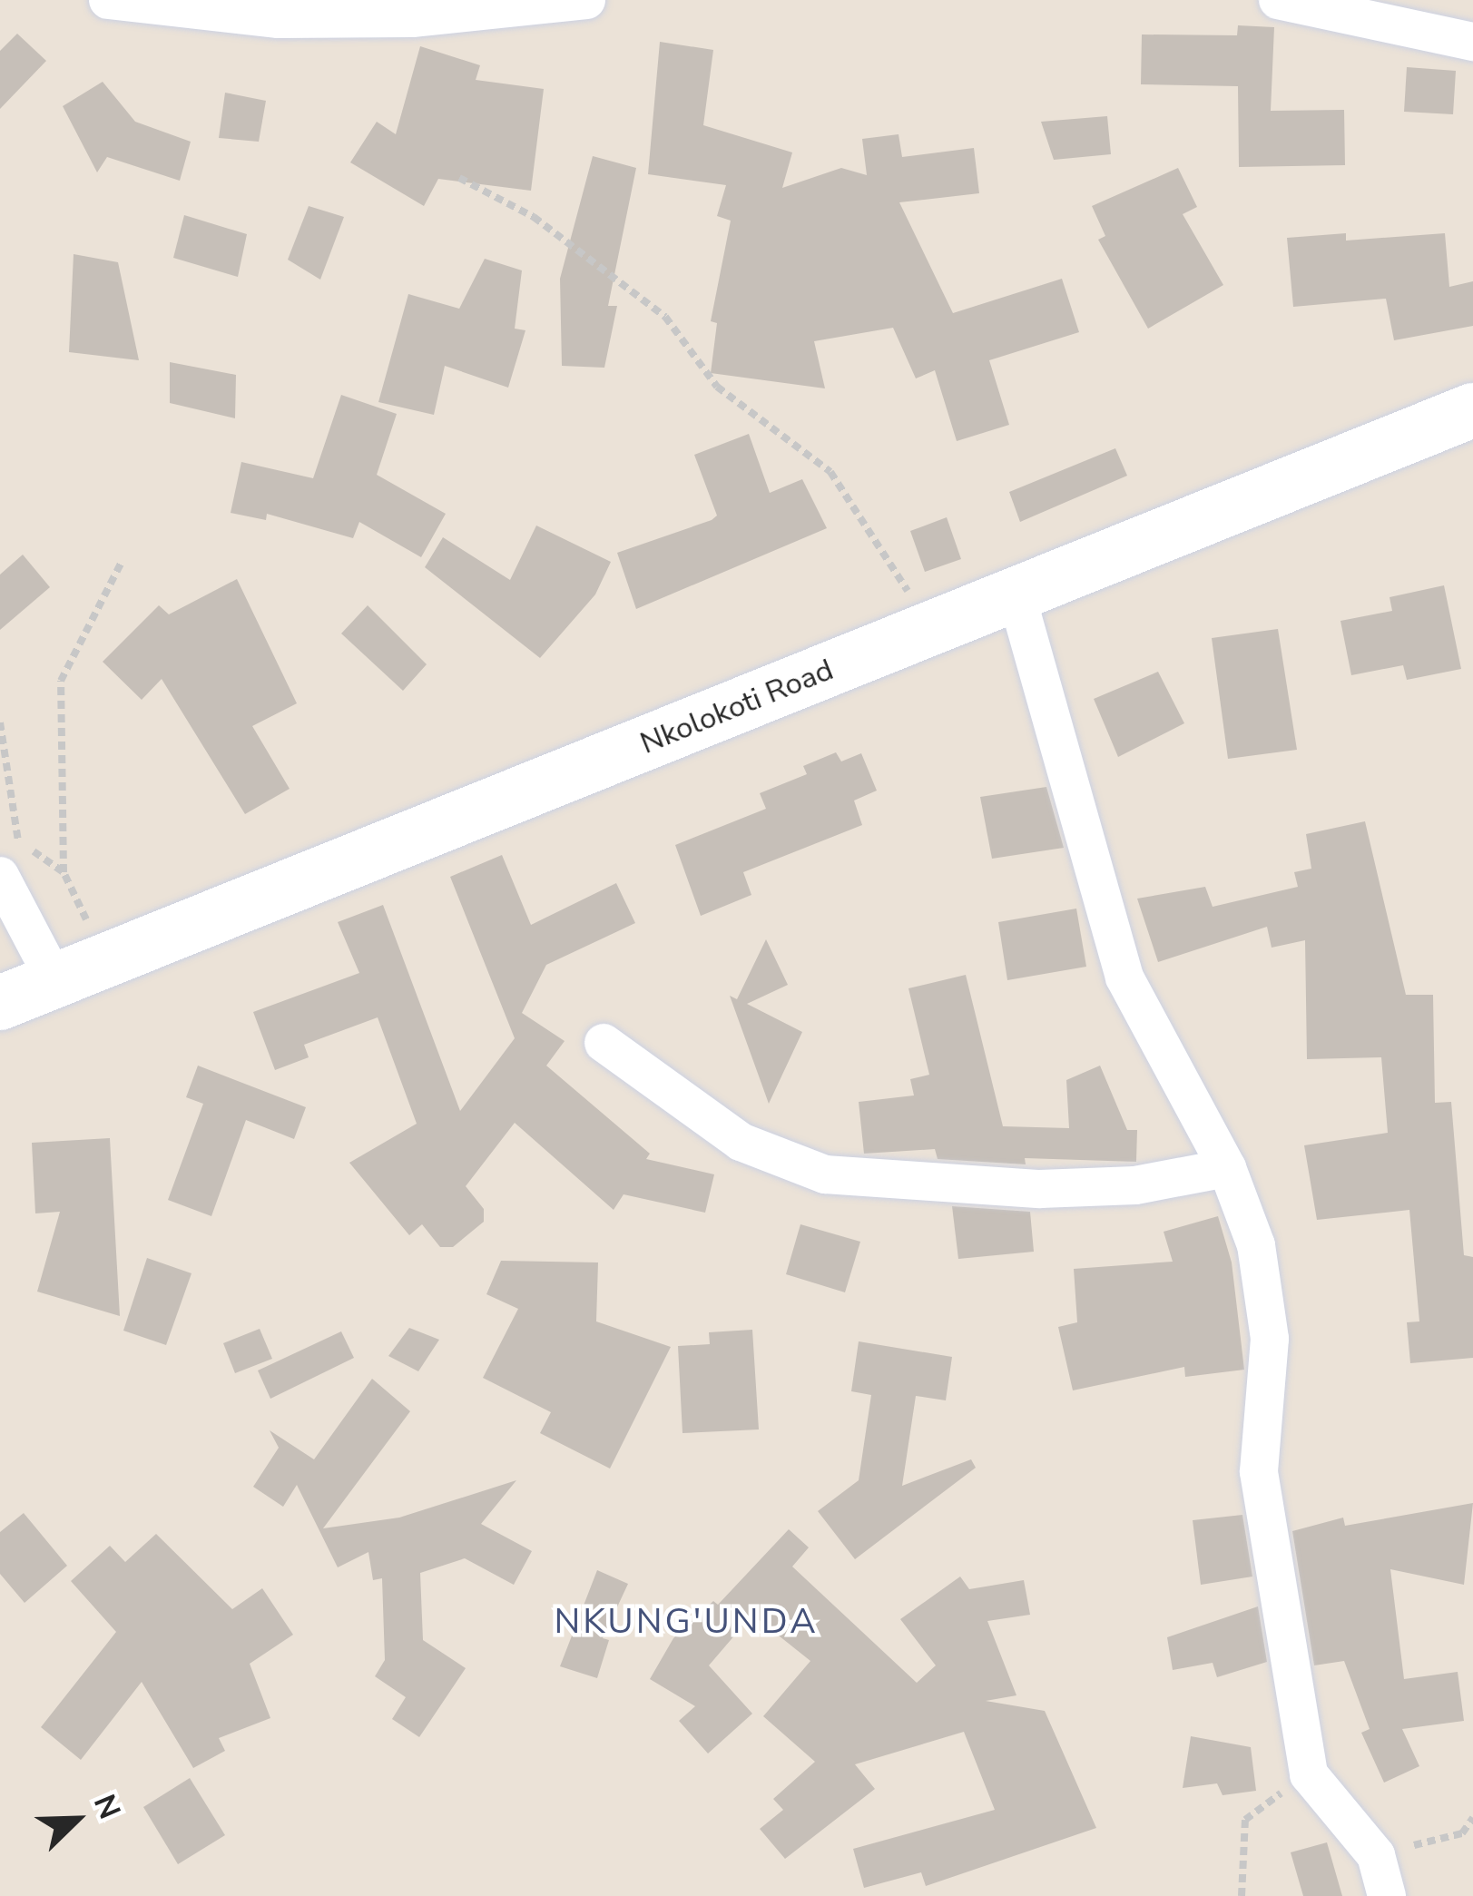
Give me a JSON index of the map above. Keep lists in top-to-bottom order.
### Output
{
  "streets": {
    "main road": ["Nkolokoti Road"]
  },
  "districts": ["NKUNG'UNDA"],
  "north": "top right"
}
